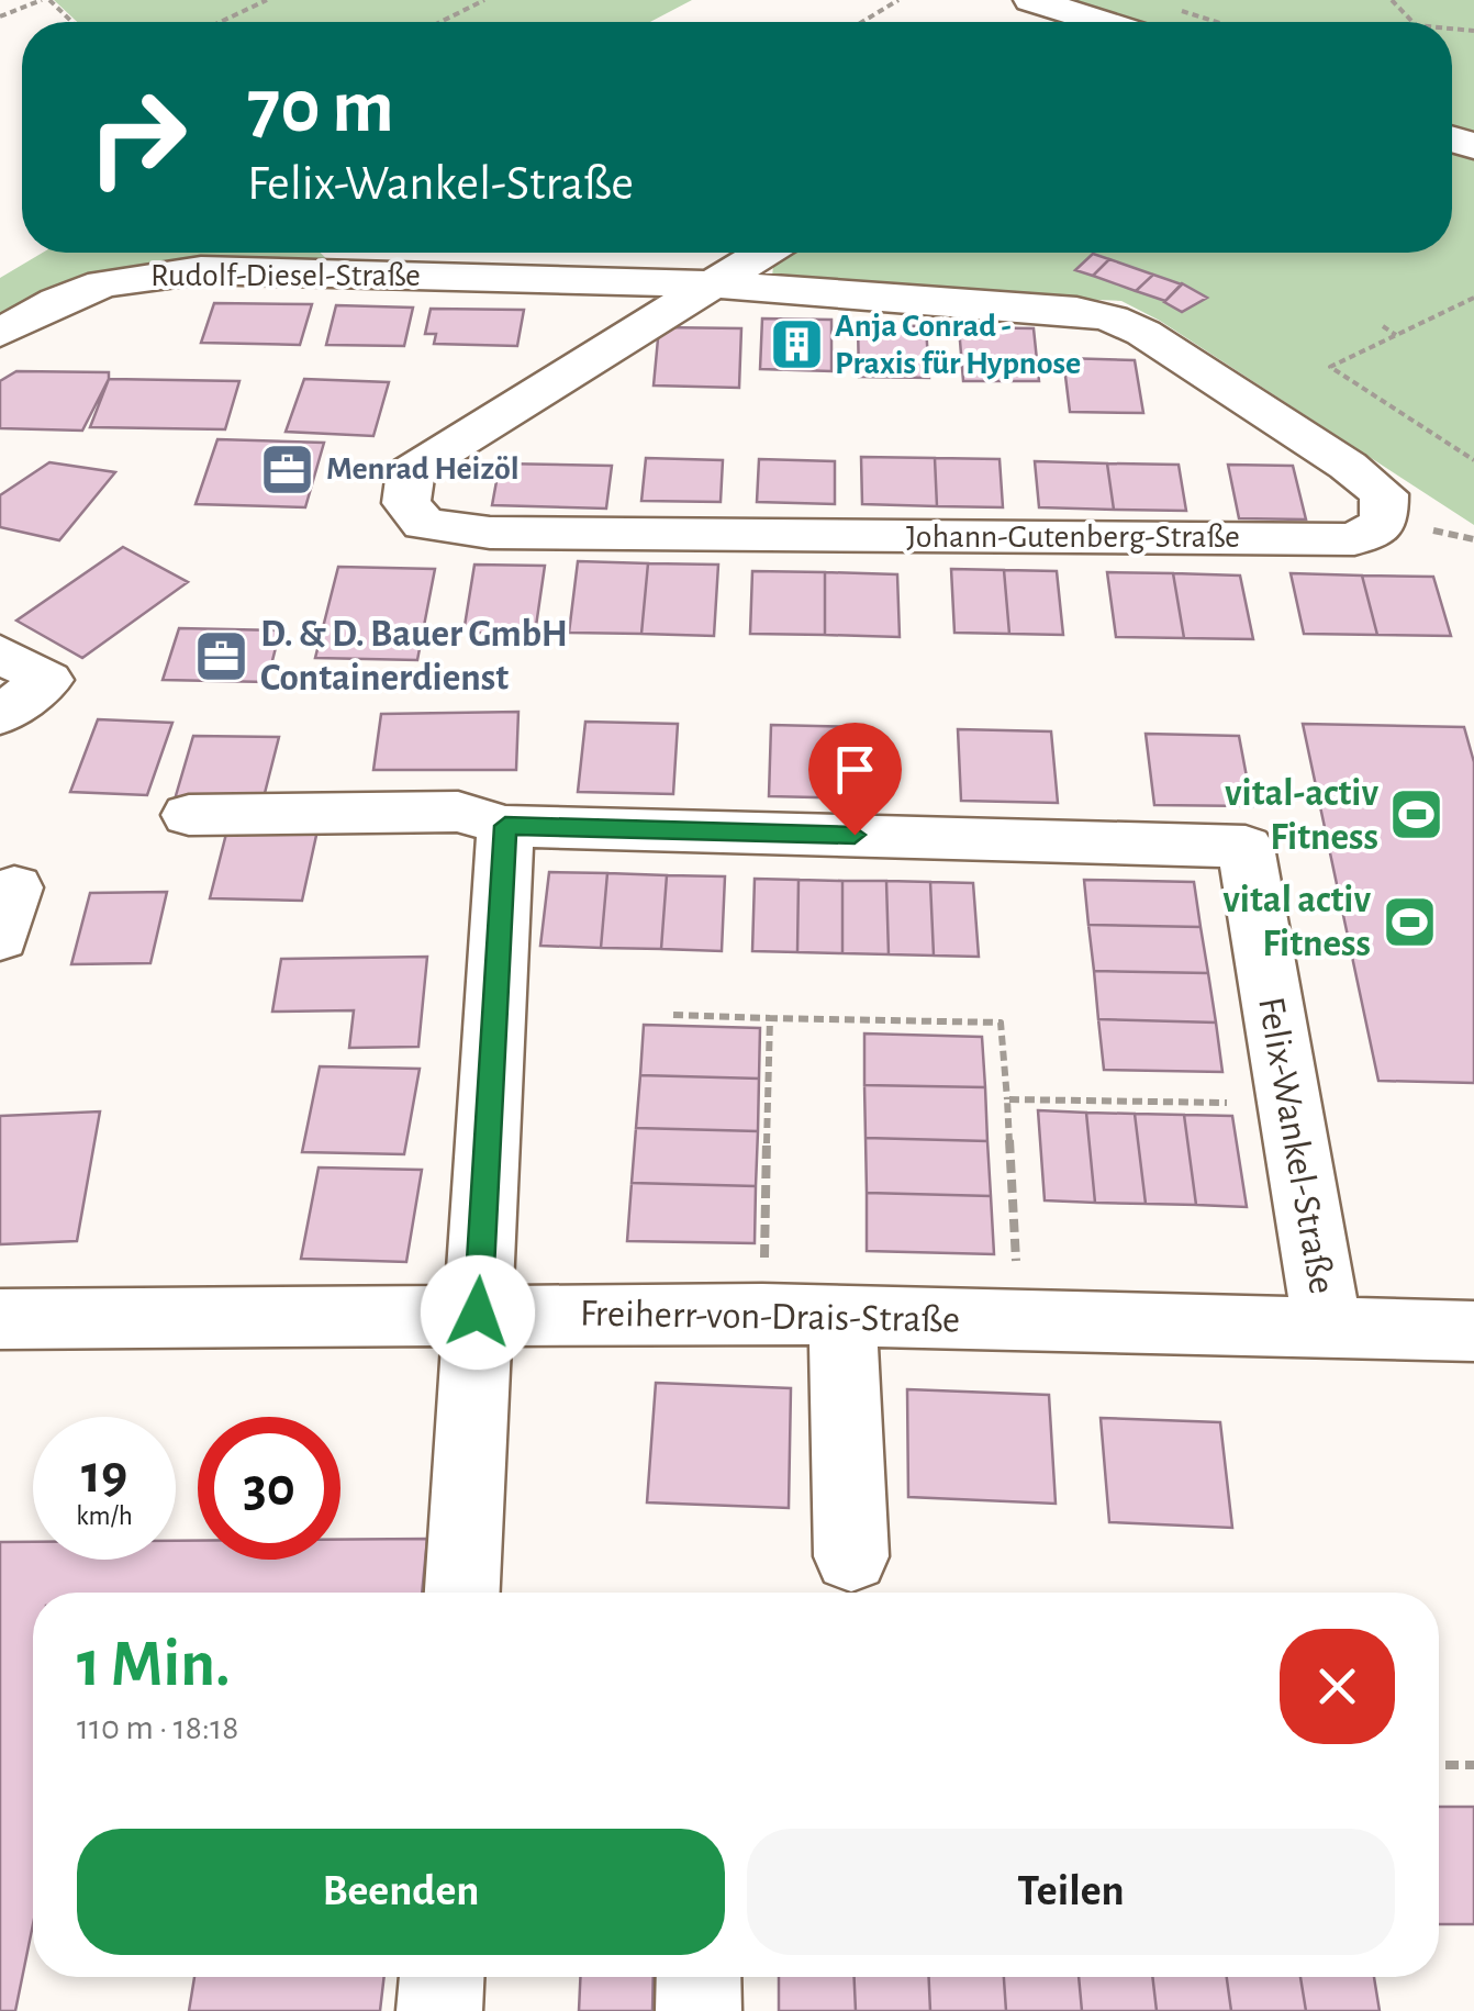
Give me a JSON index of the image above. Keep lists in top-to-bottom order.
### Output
{
  "streets": {
    "street": [
      "Rudolf-Diesel-Straße",
      "Johann-Gutenberg-Straße",
      "Felix-Wankel-Straße",
      "Freiherr-von-Drais-Straße"
    ]
  },
  "crossings": [
    ["Rudolf-Diesel-Straße", "Johann-Gutenberg-Straße"],
    ["Felix-Wankel-Straße", "Freiherr-von-Drais-Straße"]
  ],
  "places": {
    "building": ["Anja Conrad - Praxis für Hypnose"],
    "office": ["Menrad Heizöl", "D. & D. Bauer GmbH Containerdienst"],
    "sports": ["vital-activ Fitness", "vital activ Fitness"]
  },
  "page": {
    "turn": ["70 m", "Felix-Wankel-Straße"],
    "speed": "19 km/h",
    "limit": "30",
    "heading": ["1 Min.", "110 m · 18:18"],
    "buttons": ["Beenden", "Teilen"]
  }
}
